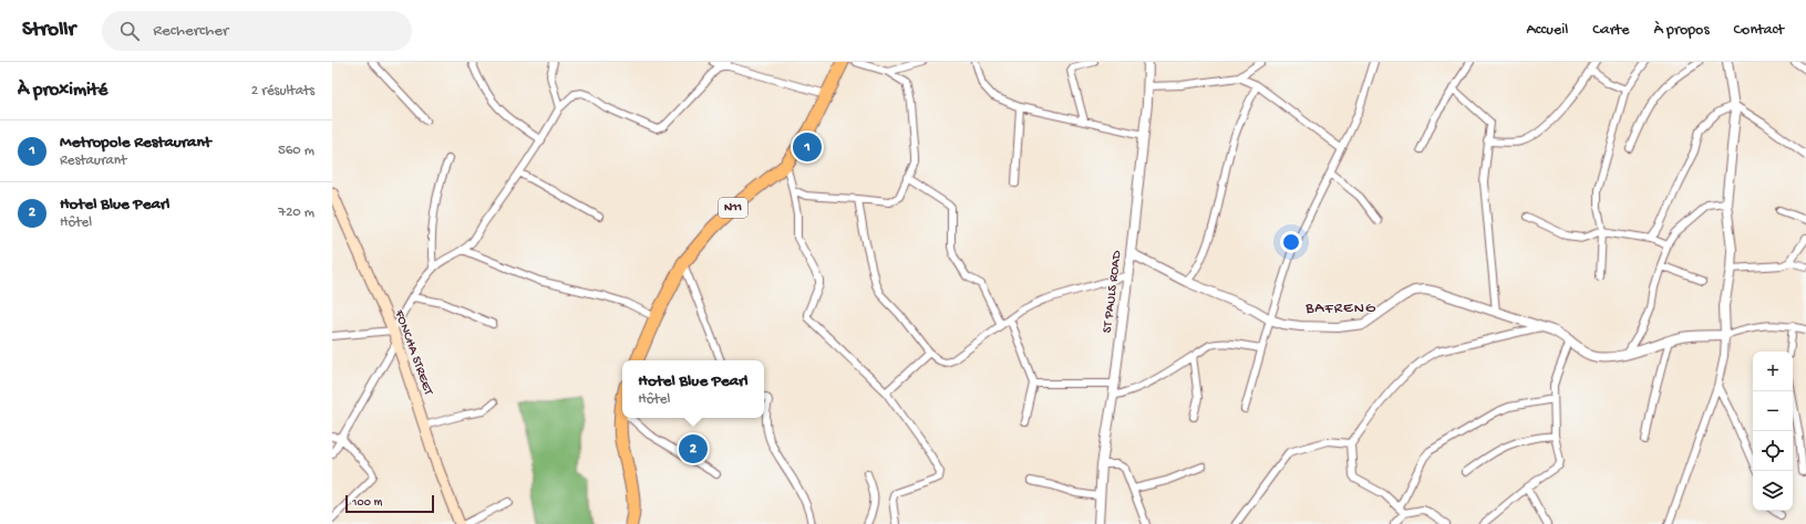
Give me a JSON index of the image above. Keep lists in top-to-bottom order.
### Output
{
  "streets": {
    "highway": ["N11"],
    "main road": ["FONCHA STREET"],
    "street": ["ST PAULS ROAD"]
  },
  "districts": ["BAFRENG"],
  "scale_bar": "100 m",
  "page": {
    "header": "Strollr",
    "search": "Rechercher",
    "nav": [
      "Accueil",
      "Carte",
      "À propos",
      "Contact"
    ],
    "heading": ["À proximité", "2 résultats"],
    "list": [
      {
        "mark": "1",
        "name": "Metropole Restaurant",
        "note": "Restaurant",
        "value": "560 m"
      },
      {
        "mark": "2",
        "name": "Hotel Blue Pearl",
        "note": "Hôtel",
        "value": "720 m"
      }
    ],
    "pins": ["1", "2"],
    "map_buttons": ["+", "−"],
    "popup": ["Hotel Blue Pearl", "Hôtel"],
    "scale": "100 m"
  }
}
